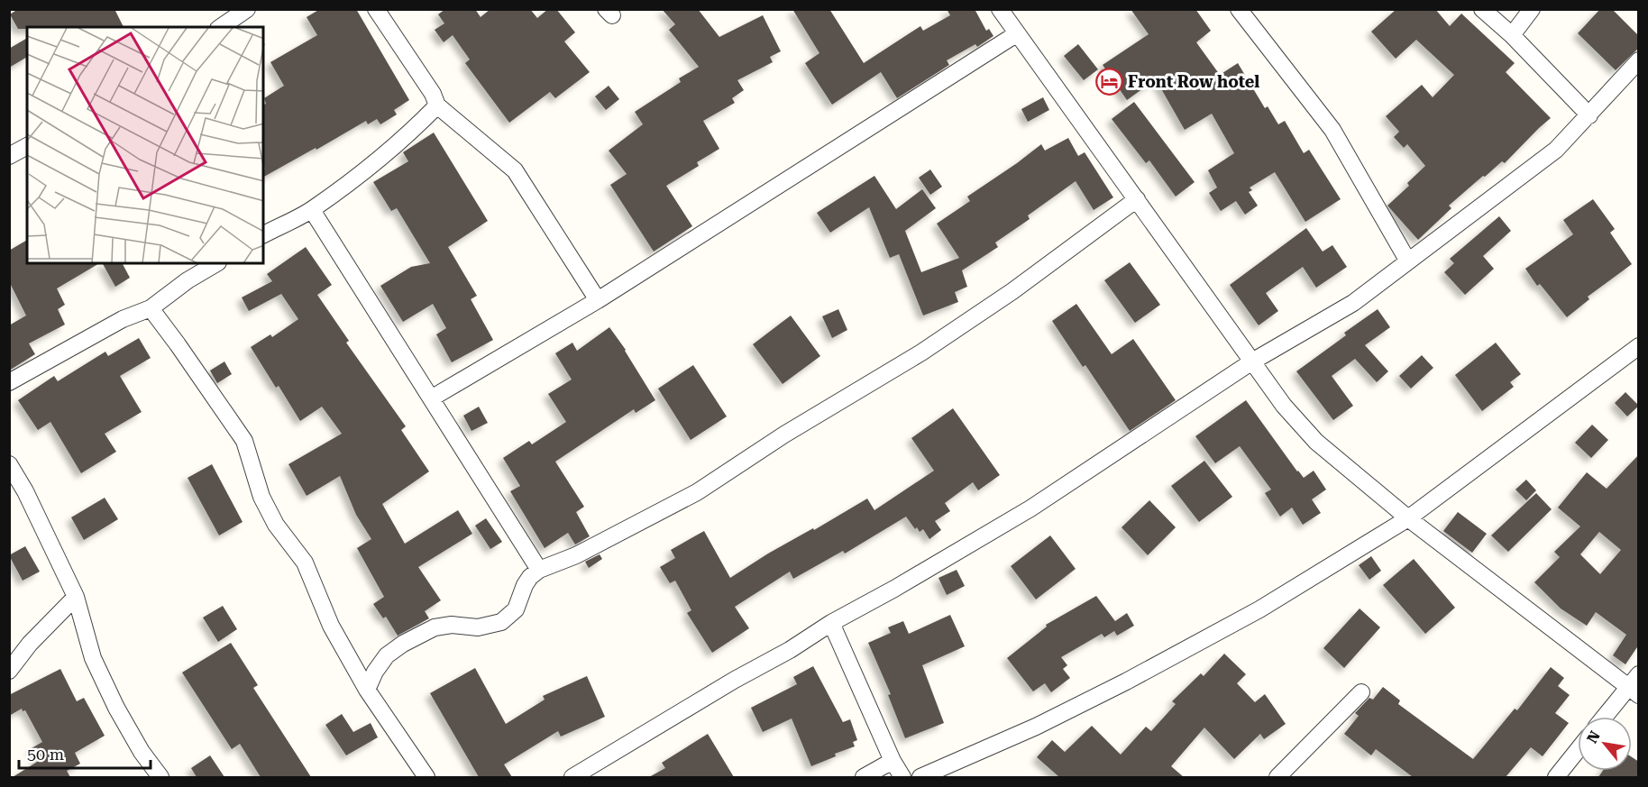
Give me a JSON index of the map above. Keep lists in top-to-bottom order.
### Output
{
  "places": {
    "hotel": ["Front Row hotel"]
  },
  "scale_bar": "50 m",
  "north": "top left"
}
